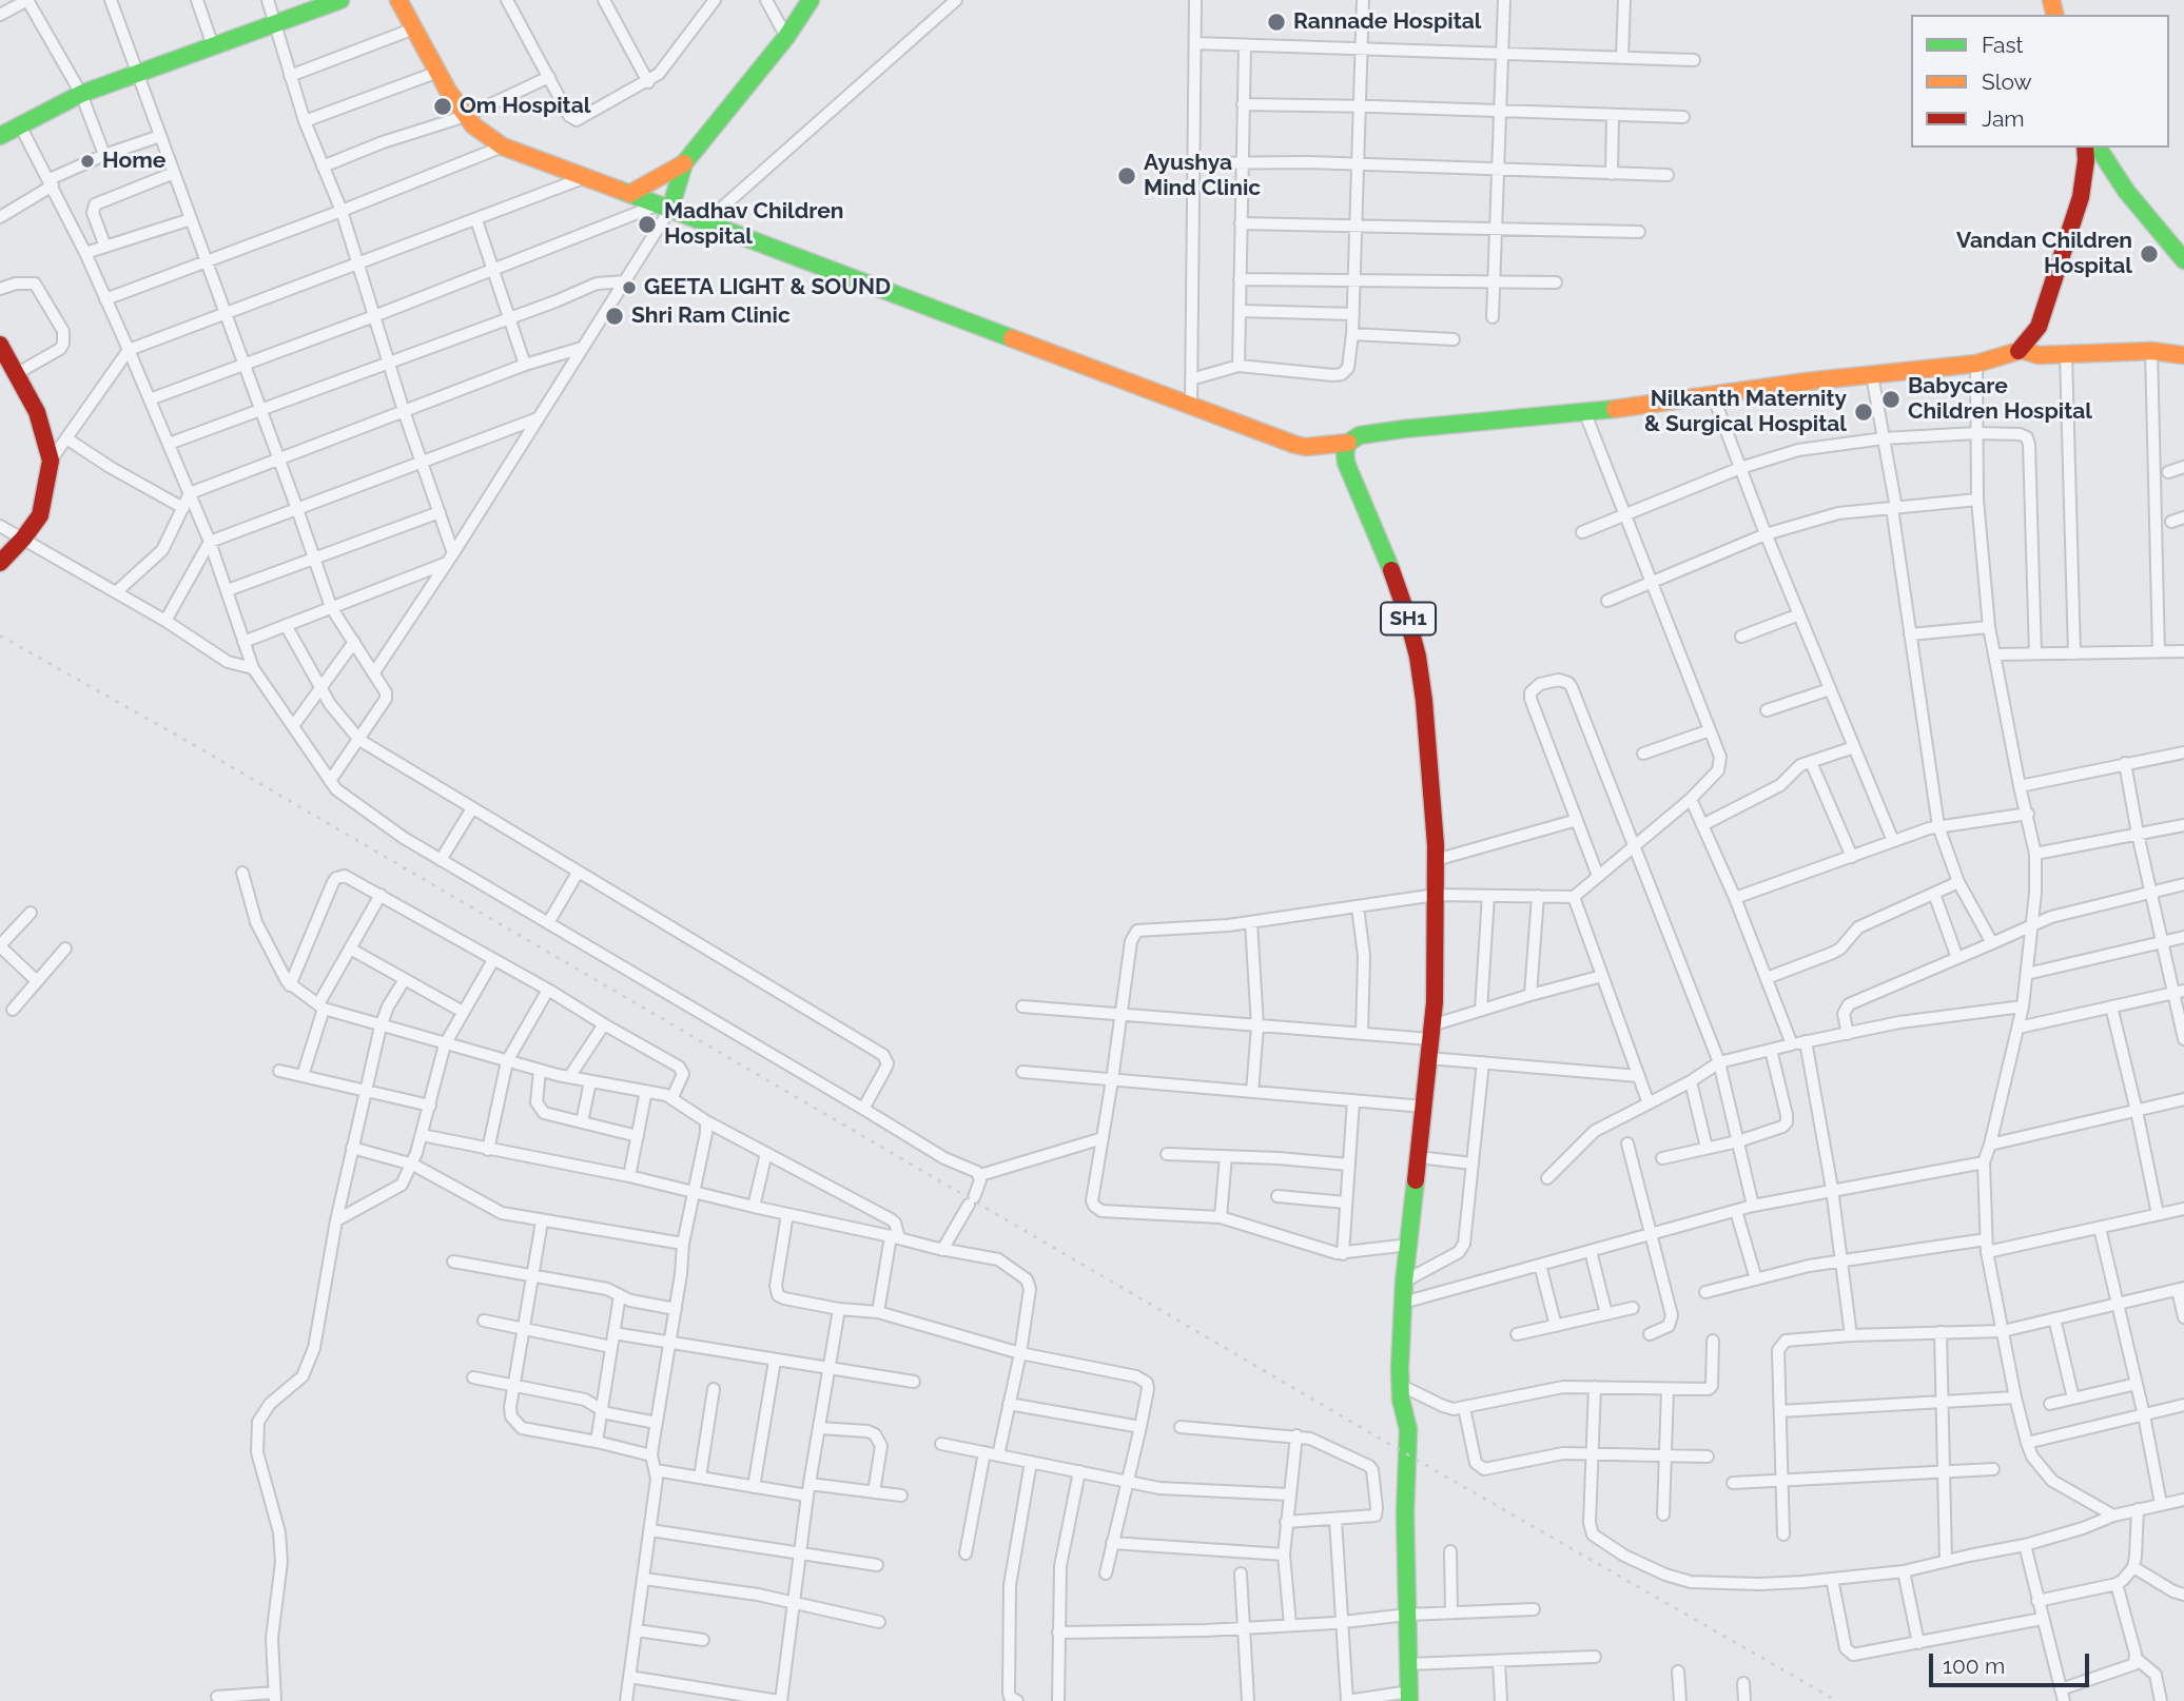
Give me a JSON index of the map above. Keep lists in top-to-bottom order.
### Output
{
  "streets": {
    "main road": ["SH1"]
  },
  "places": [
    "Rannade Hospital",
    "Om Hospital",
    "Home",
    "Ayushya Mind Clinic",
    "Madhav Children Hospital",
    "Vandan Children Hospital",
    "GEETA LIGHT & SOUND",
    "Shri Ram Clinic",
    "Babycare Children Hospital",
    "Nilkanth Maternity & Surgical Hospital"
  ],
  "legend": ["Fast", "Slow", "Jam"],
  "scale_bar": "100 m"
}
